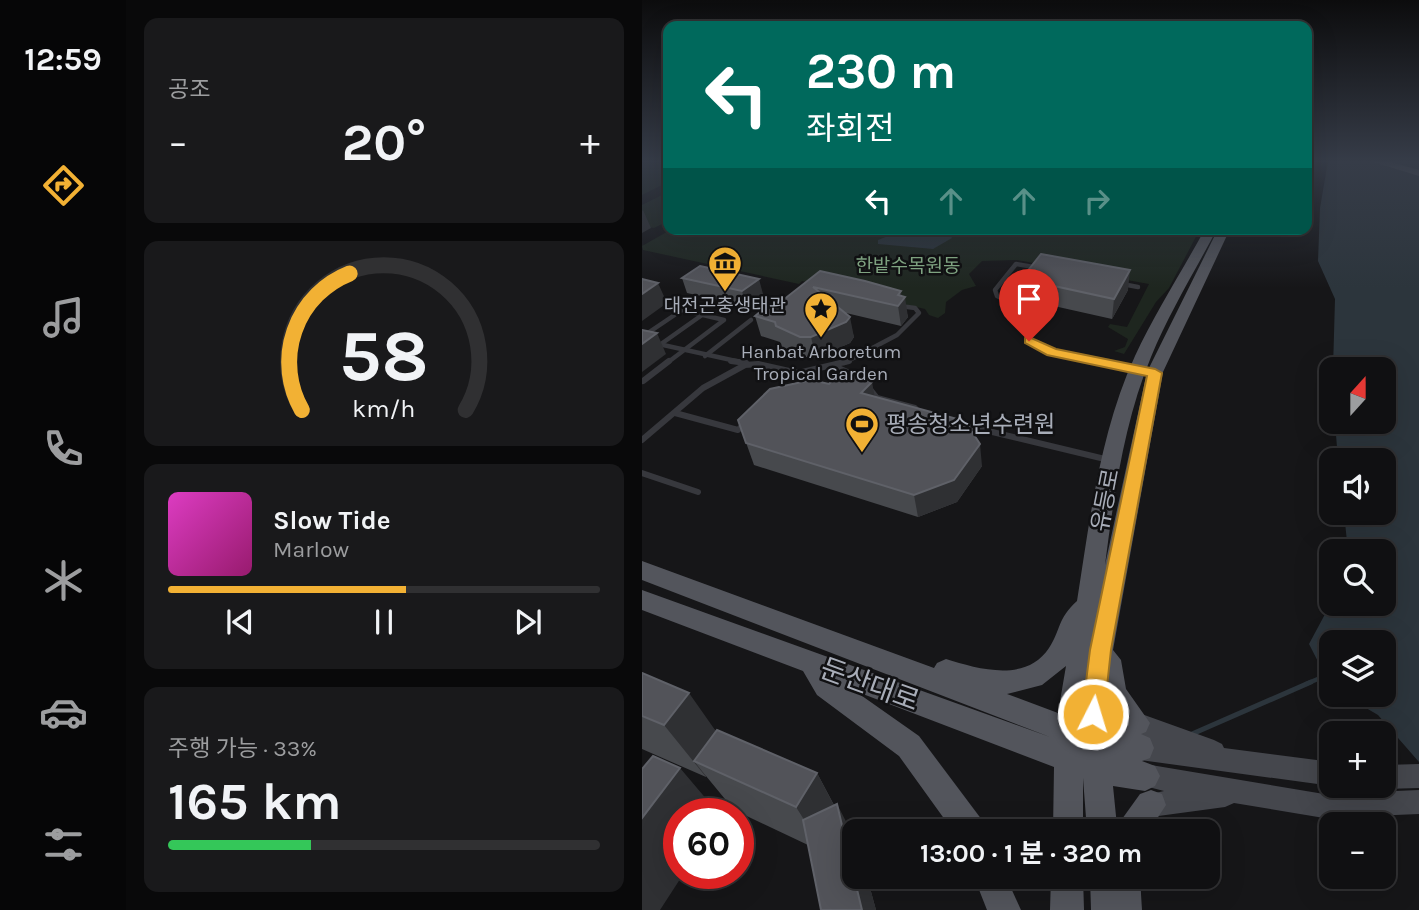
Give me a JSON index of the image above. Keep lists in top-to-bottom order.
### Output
{
  "streets": {
    "main road": ["유등로", "둔산대로"]
  },
  "crossings": [
    ["유등로", "둔산대로"]
  ],
  "parks": ["한밭수목원동"],
  "places": {
    "museum": ["대전곤충생태관"],
    "place": ["Hanbat Arboretum Tropical Garden"],
    "sports": ["평송청소년수련원"]
  },
  "north": "top",
  "page": {
    "tabs": "12:59",
    "tile": [
      "공조",
      ["주행 가능 · 33%", "165 km"]
    ],
    "turn": ["230 m", "좌회전"],
    "heat": ["−", "20°", "+"],
    "map_buttons": ["+", "−"],
    "song": ["Slow Tide", "Marlow"],
    "limit": "60",
    "trip": "13:00 · 1 분 · 320 m",
    "gauge": ["58", "km/h"]
  }
}
